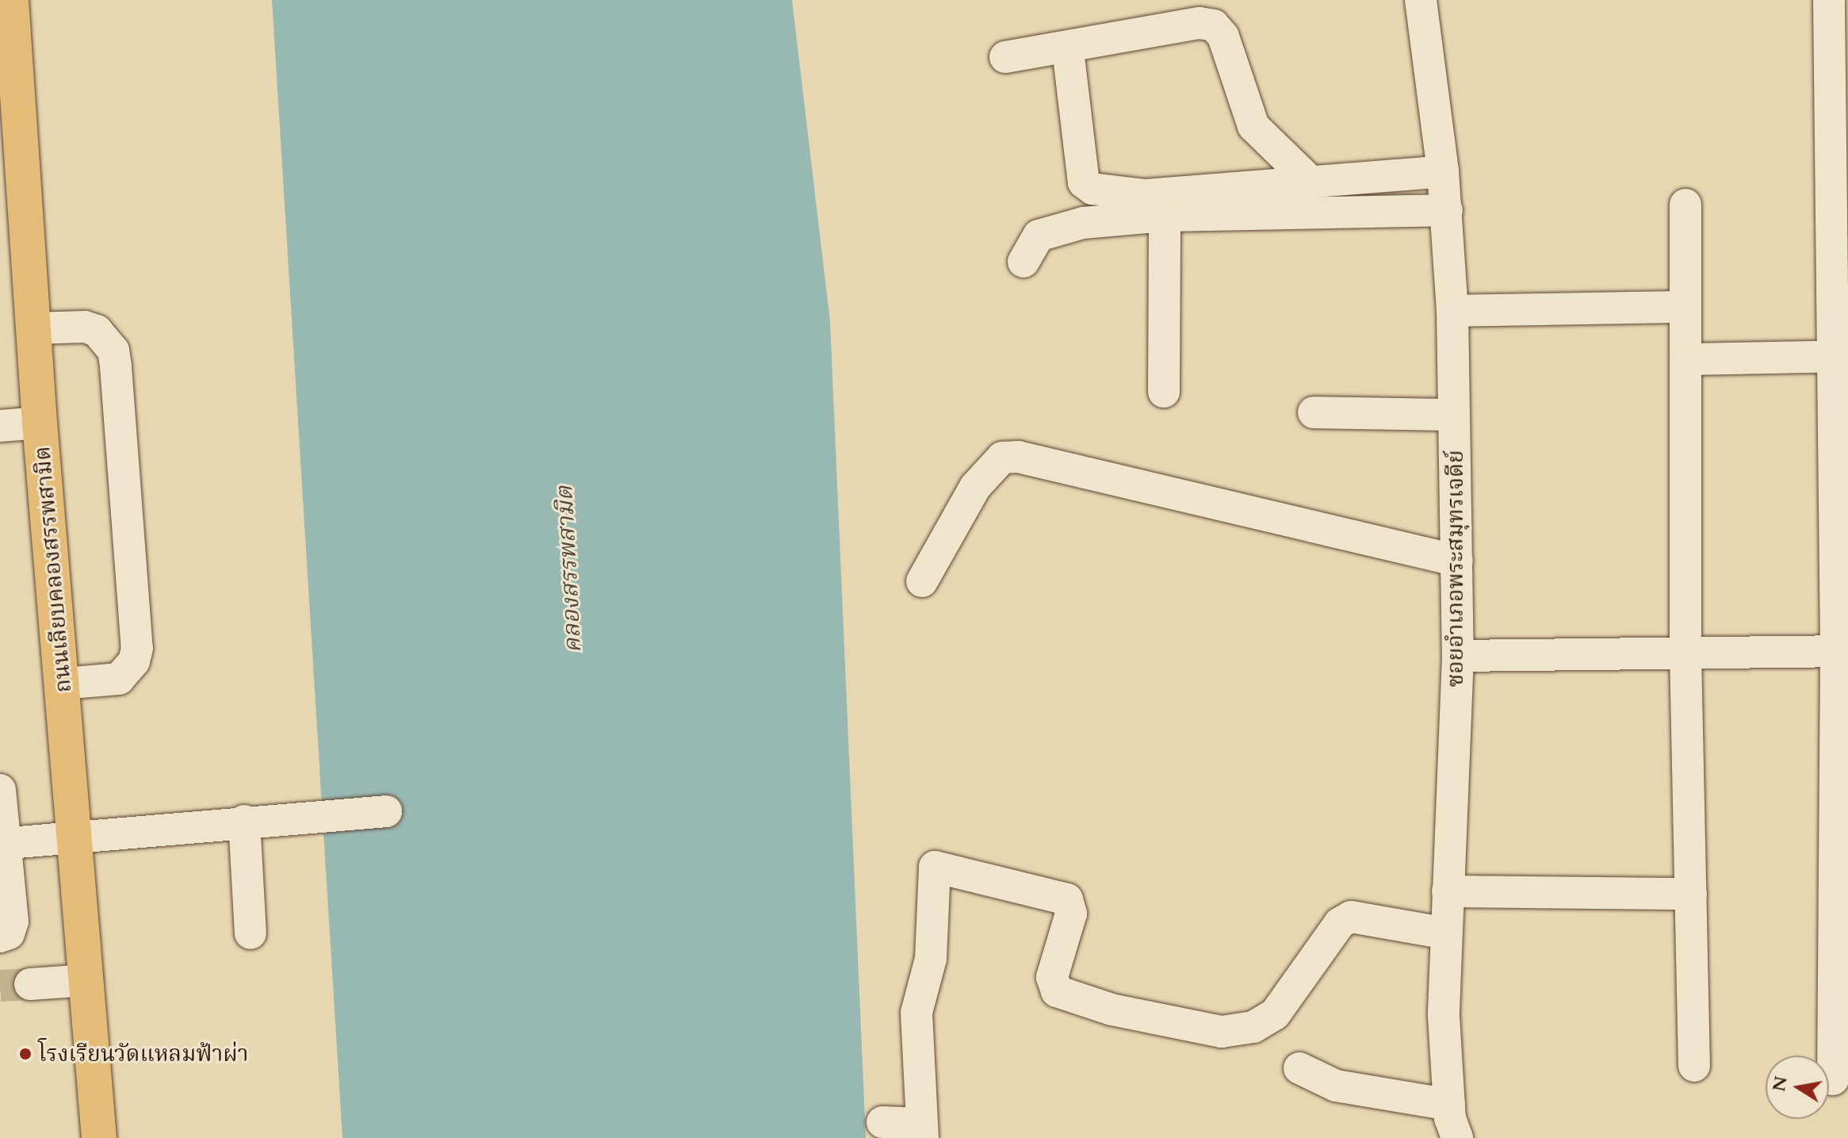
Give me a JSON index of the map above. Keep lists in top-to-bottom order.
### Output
{
  "streets": {
    "main road": ["ถนนเลียบคลองสรรพสามิต"],
    "street": ["ซอยอำเภอพระสมุทรเจดีย์"]
  },
  "water": ["คลองสรรพสามิต"],
  "places": ["โรงเรียนวัดแหลมฟ้าผ่า"],
  "north": "left"
}
